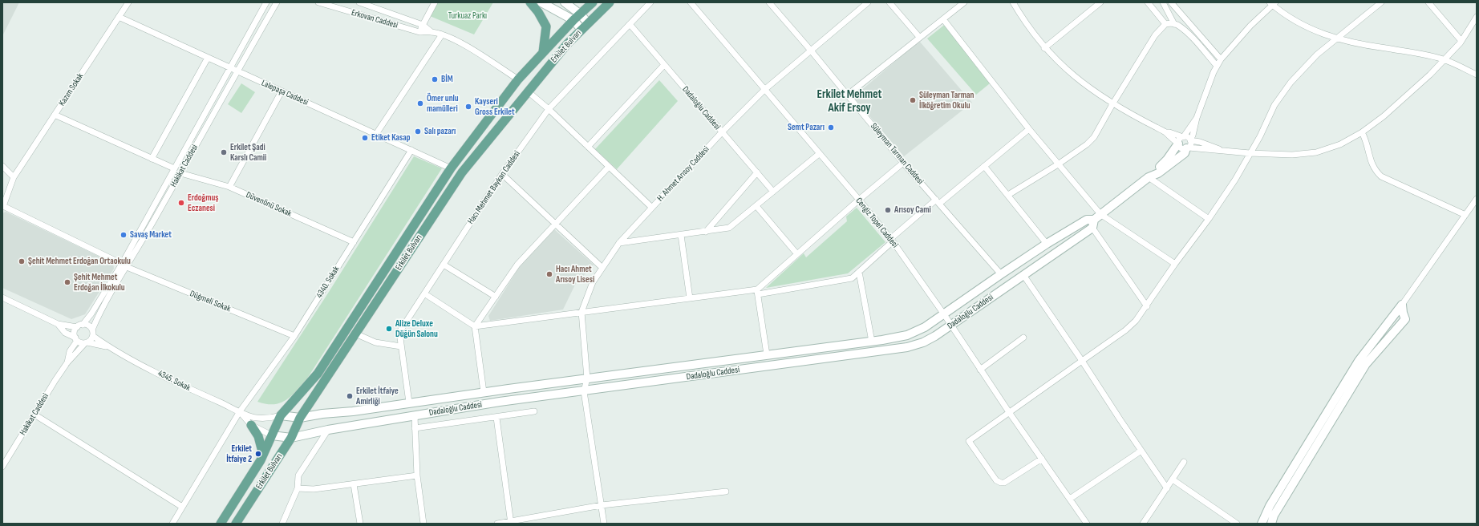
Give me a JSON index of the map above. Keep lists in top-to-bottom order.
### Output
{
  "streets": {
    "main road": ["Erkilet Bulvarı"],
    "street": [
      "Erkovan Caddesi",
      "Kazım Sokak",
      "Lalepaşa Caddesi",
      "Dadaloğlu Caddesi",
      "Süleyman Tarman Caddesi",
      "Hakikat Caddesi",
      "H. Ahmet Arısoy Caddesi",
      "Hacı Mehmet Baykan Caddesi",
      "Düvenönü Sokak",
      "Cengiz Topel Caddesi",
      "4340. Sokak",
      "Düğmeli Sokak",
      "4345. Sokak"
    ]
  },
  "crossings": [
    ["Erkovan Caddesi", "Erkilet Bulvarı"],
    ["Erkilet Bulvarı", "Lalepaşa Caddesi"],
    ["Erkilet Bulvarı", "Dadaloğlu Caddesi"],
    ["Erkilet Bulvarı", "4345. Sokak"],
    ["Kazım Sokak", "Lalepaşa Caddesi"],
    ["Kazım Sokak", "Düğmeli Sokak"],
    ["Lalepaşa Caddesi", "Hakikat Caddesi"],
    ["Lalepaşa Caddesi", "4340. Sokak"],
    ["Dadaloğlu Caddesi", "Süleyman Tarman Caddesi"],
    ["Dadaloğlu Caddesi", "H. Ahmet Arısoy Caddesi"],
    ["Dadaloğlu Caddesi", "Hacı Mehmet Baykan Caddesi"],
    ["Dadaloğlu Caddesi", "Cengiz Topel Caddesi"],
    ["Dadaloğlu Caddesi", "4345. Sokak"],
    ["Süleyman Tarman Caddesi", "H. Ahmet Arısoy Caddesi"],
    ["Hakikat Caddesi", "Düvenönü Sokak"],
    ["Hakikat Caddesi", "Düğmeli Sokak"],
    ["Hakikat Caddesi", "4345. Sokak"],
    ["H. Ahmet Arısoy Caddesi", "Cengiz Topel Caddesi"],
    ["Düvenönü Sokak", "4340. Sokak"],
    ["4340. Sokak", "Düğmeli Sokak"],
    ["4340. Sokak", "4345. Sokak"]
  ],
  "districts": ["Erkilet Mehmet Akif Ersoy"],
  "parks": ["Turkuaz Parkı"],
  "places": [
    "BİM",
    "Süleyman Tarman İlköğretim Okulu",
    "Ömer unlu mamülleri",
    "Kayseri Gross Erkilet",
    "Semt Pazarı",
    "Salı pazarı",
    "Etiket Kasap",
    "Erkilet Şadi Karslı Camii",
    "Erdoğmuş Eczanesi",
    "Arısoy Cami",
    "Savaş Market",
    "Şehit Mehmet Erdoğan Ortaokulu",
    "Hacı Ahmet Arısoy Lisesi",
    "Şehit Mehmet Erdoğan İlkokulu",
    "Alize Deluxe Düğün Salonu",
    "Erkilet İtfaiye Amirliği",
    "Erkilet İtfaiye 2"
  ]
}
